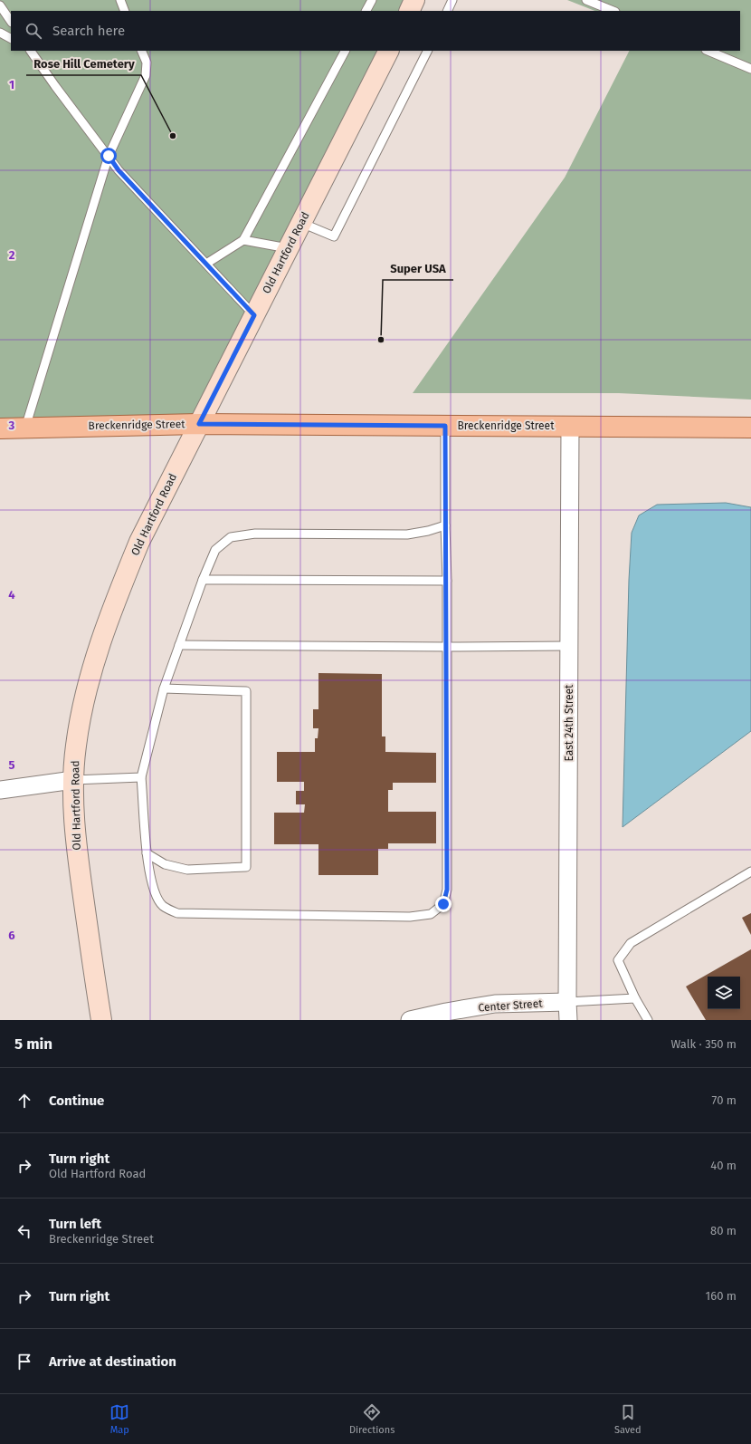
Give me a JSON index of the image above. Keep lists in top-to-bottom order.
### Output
{
  "streets": {
    "main road": ["Old Hartford Road", "Breckenridge Street"],
    "street": ["East 24th Street", "Center Street"]
  },
  "crossings": [
    ["Old Hartford Road", "Breckenridge Street"],
    ["Breckenridge Street", "East 24th Street"],
    ["East 24th Street", "Center Street"]
  ],
  "places": ["Rose Hill Cemetery", "Super USA"],
  "page": {
    "search": "Search here",
    "heading": ["5 min", "Walk · 350 m"],
    "list": [
      ["Continue", "70 m"],
      ["Turn right", "Old Hartford Road", "40 m"],
      ["Turn left", "Breckenridge Street", "80 m"],
      ["Turn right", "160 m"],
      "Arrive at destination"
    ],
    "nav": ["Map", "Directions", "Saved"]
  },
  "grid": {
    "rows": [
      "1",
      "2",
      "3",
      "4",
      "5",
      "6"
    ]
  }
}
